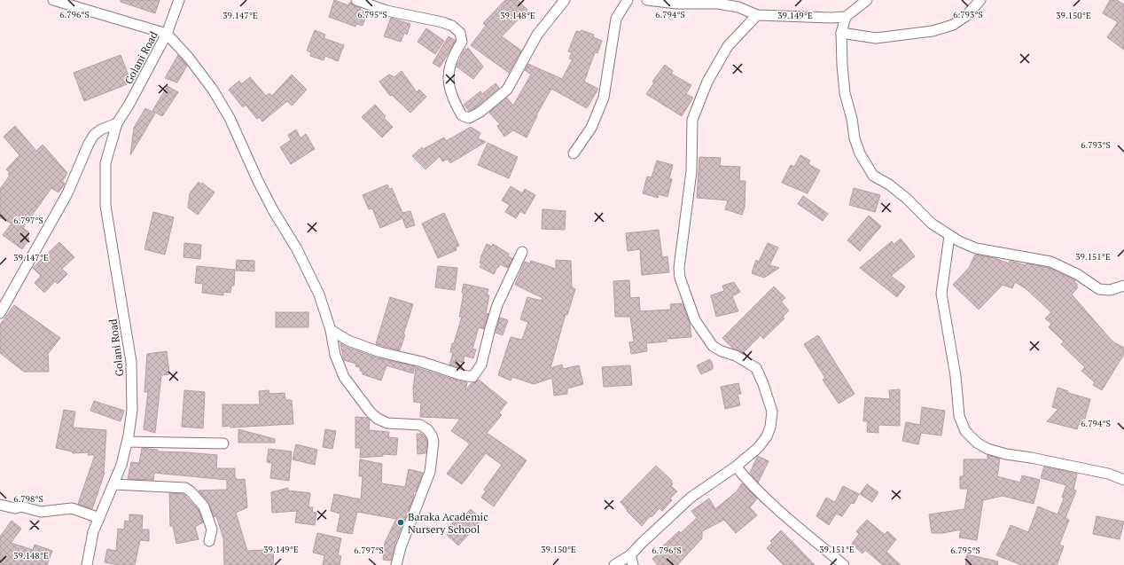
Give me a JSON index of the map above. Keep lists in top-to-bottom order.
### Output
{
  "streets": {
    "street": ["Golani Road"]
  },
  "places": ["Baraka Academic Nursery School"],
  "coordinates": [
    "6.796°S",
    "6.795°S",
    "6.794°S",
    "6.793°S",
    "39.147°E",
    "39.148°E",
    "39.150°E",
    "39.149°E",
    "6.797°S",
    "39.151°E",
    "6.798°S"
  ]
}
